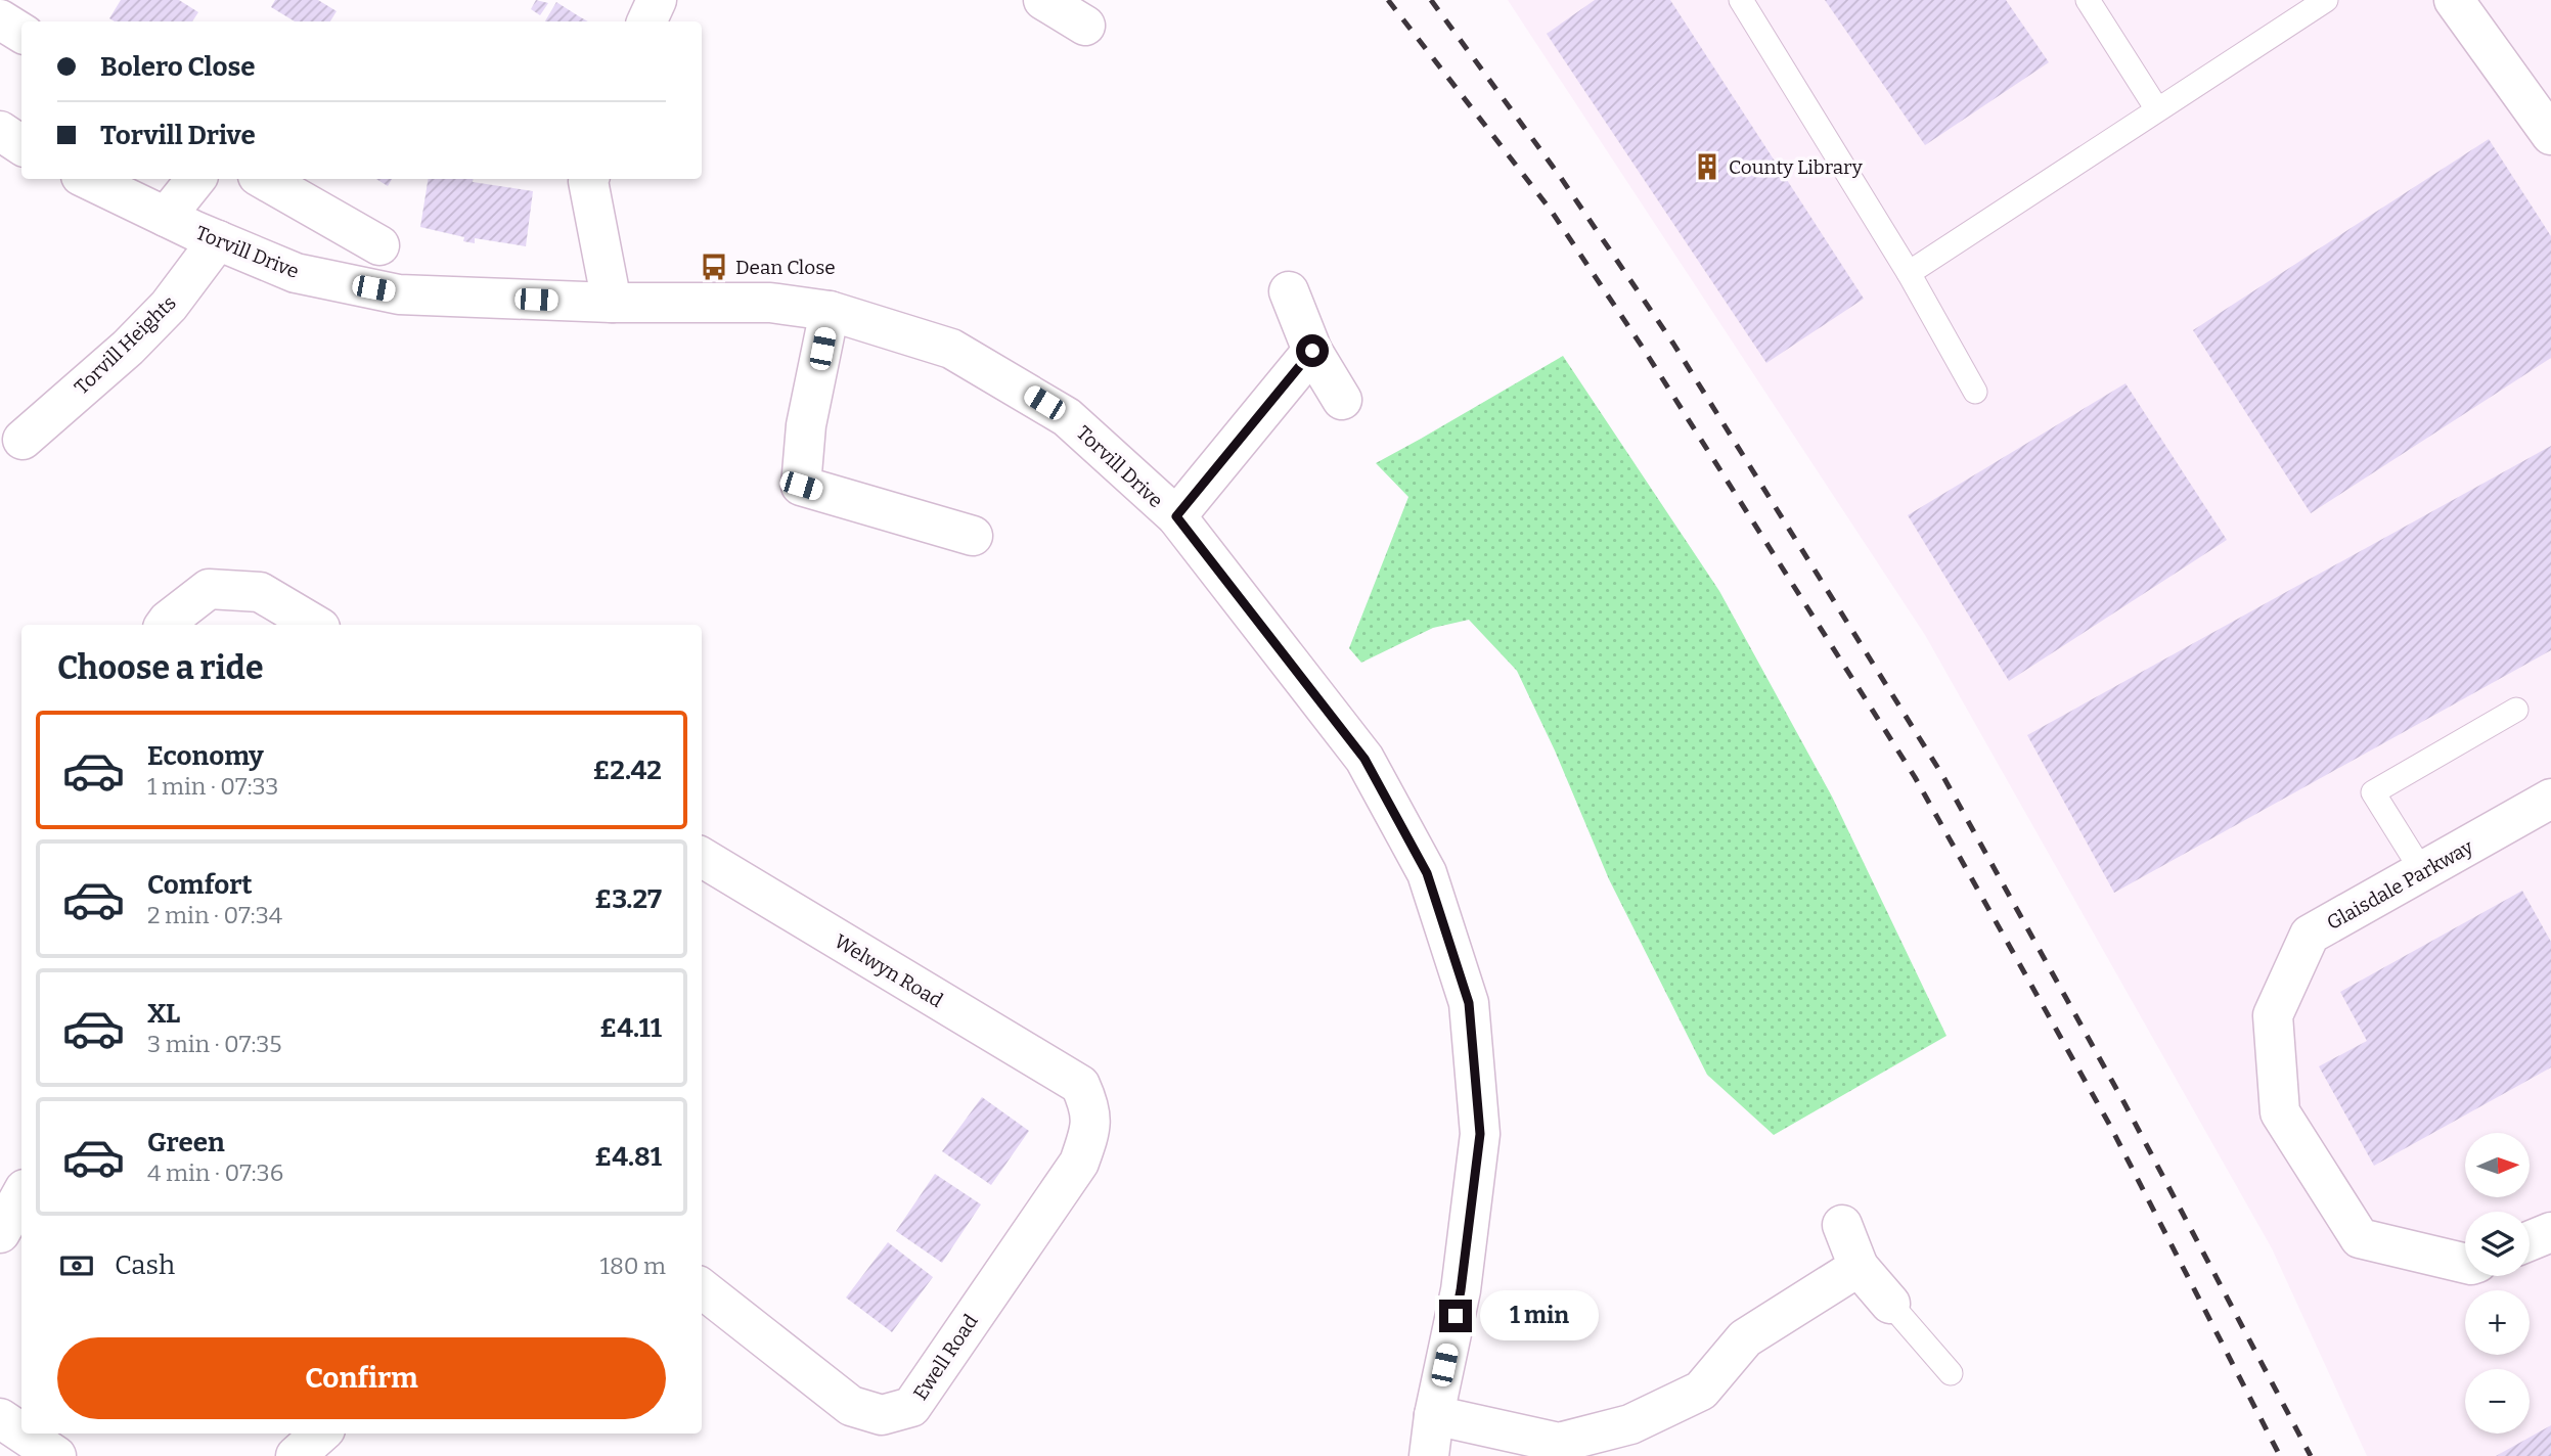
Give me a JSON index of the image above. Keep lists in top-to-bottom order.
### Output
{
  "streets": {
    "street": [
      "Torvill Drive",
      "Torvill Heights",
      "Glaisdale Parkway",
      "Welwyn Road",
      "Ewell Road"
    ]
  },
  "crossings": [
    ["Torvill Drive", "Torvill Heights"],
    ["Welwyn Road", "Ewell Road"]
  ],
  "places": {
    "building": ["County Library"],
    "bus stop": ["Dean Close"]
  },
  "north": "right",
  "page": {
    "banner": ["Bolero Close", "Torvill Drive"],
    "heading": "Choose a ride",
    "list": [
      {
        "name": "Economy",
        "note": "1 min · 07:33",
        "value": "£2.42"
      },
      {
        "name": "Comfort",
        "note": "2 min · 07:34",
        "value": "£3.27"
      },
      {
        "name": "XL",
        "note": "3 min · 07:35",
        "value": "£4.11"
      },
      {
        "name": "Green",
        "note": "4 min · 07:36",
        "value": "£4.81"
      }
    ],
    "map_buttons": ["+", "−"],
    "pay": ["Cash", "180 m"],
    "bubble": "1 min",
    "buttons": "Confirm"
  }
}
